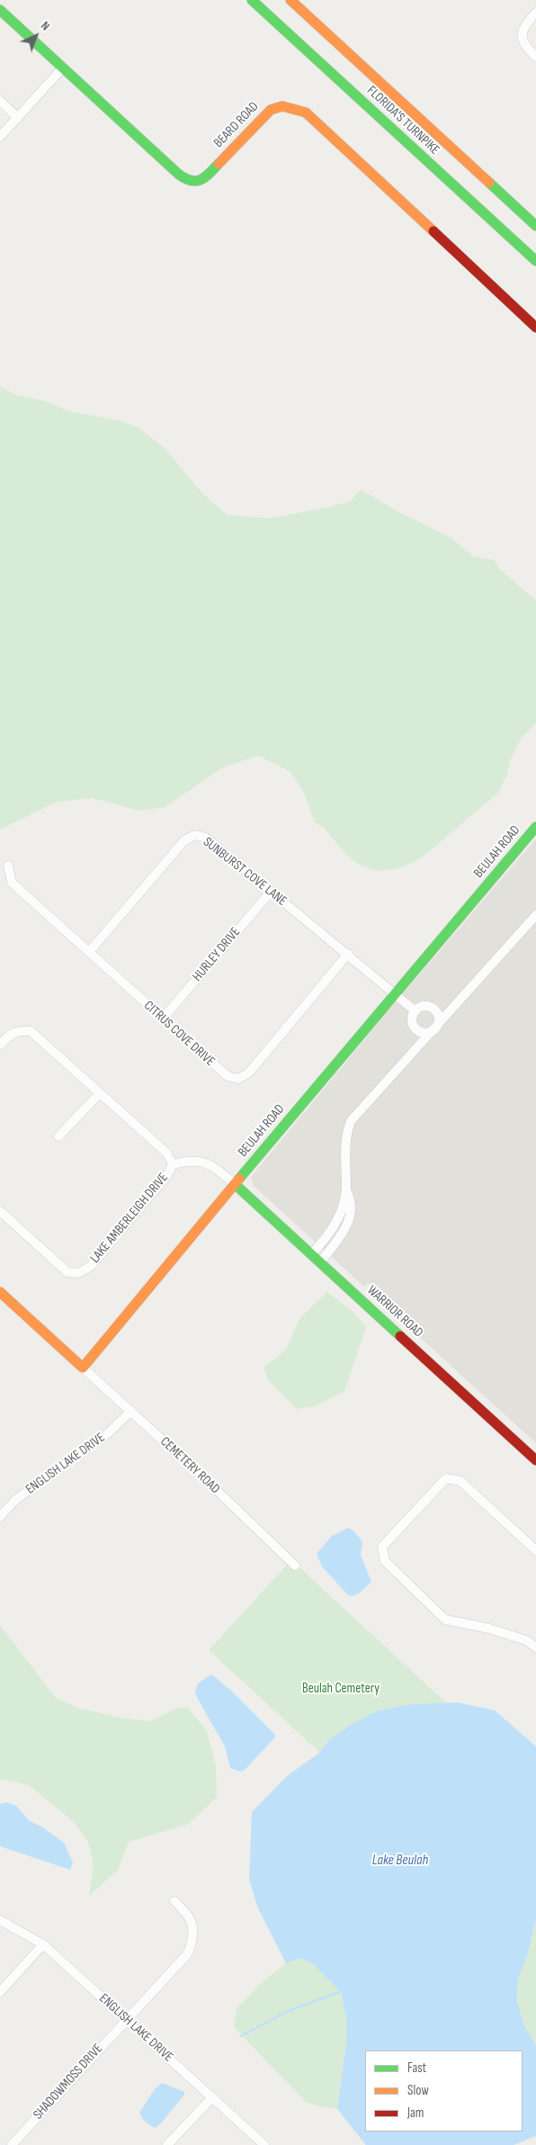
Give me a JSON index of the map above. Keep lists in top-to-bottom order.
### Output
{
  "streets": {
    "main road": [
      "FLORIDA'S TURNPIKE",
      "BEARD ROAD",
      "BEULAH ROAD",
      "WARRIOR ROAD"
    ],
    "street": [
      "SUNBURST COVE LANE",
      "HURLEY DRIVE",
      "CITRUS COVE DRIVE",
      "LAKE AMBERLEIGH DRIVE",
      "ENGLISH LAKE DRIVE",
      "CEMETERY ROAD",
      "SHADOWMOSS DRIVE"
    ]
  },
  "crossings": [
    ["BEULAH ROAD", "SUNBURST COVE LANE"],
    ["BEULAH ROAD", "LAKE AMBERLEIGH DRIVE"],
    ["BEULAH ROAD", "WARRIOR ROAD"],
    ["BEULAH ROAD", "CEMETERY ROAD"],
    ["SUNBURST COVE LANE", "HURLEY DRIVE"],
    ["SUNBURST COVE LANE", "CITRUS COVE DRIVE"],
    ["HURLEY DRIVE", "CITRUS COVE DRIVE"],
    ["LAKE AMBERLEIGH DRIVE", "WARRIOR ROAD"],
    ["ENGLISH LAKE DRIVE", "CEMETERY ROAD"],
    ["ENGLISH LAKE DRIVE", "SHADOWMOSS DRIVE"]
  ],
  "water": ["Lake Beulah"],
  "parks": ["Beulah Cemetery"],
  "legend": ["Fast", "Slow", "Jam"],
  "north": "top right"
}
